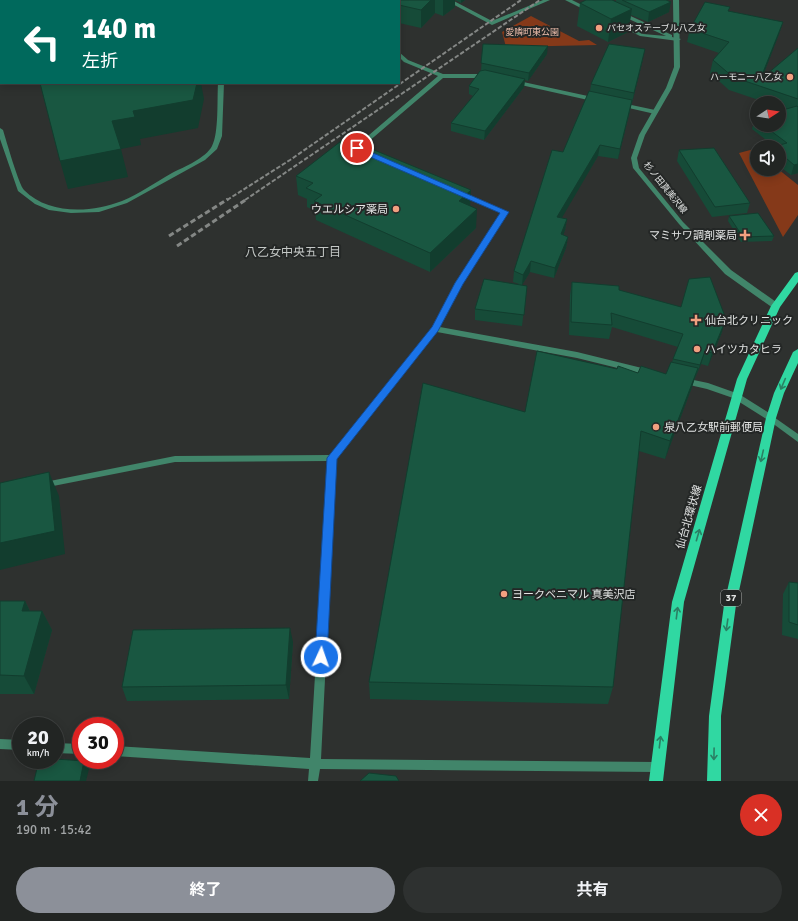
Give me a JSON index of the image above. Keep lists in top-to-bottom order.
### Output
{
  "streets": {
    "main road": ["仙台北環状線", "37"],
    "street": ["杉ノ田真美沢線"]
  },
  "crossings": [
    ["杉ノ田真美沢線", "仙台北環状線"]
  ],
  "districts": ["八乙女中央五丁目"],
  "parks": ["愛隣町東公園"],
  "places": {
    "other": [
      "パセオステーブル八乙女",
      "ハーモニー八乙女",
      "ウエルシア薬局",
      "ハイツカタヒラ",
      "泉八乙女駅前郵便局",
      "ヨークベニマル 真美沢店"
    ],
    "health": ["マミサワ調剤薬局", "仙台北クリニック"]
  },
  "north": "right",
  "page": {
    "turn": ["140 m", "左折"],
    "speed": "20 km/h",
    "limit": "30",
    "heading": ["1 分", "190 m · 15:42"],
    "buttons": ["終了", "共有"]
  }
}
